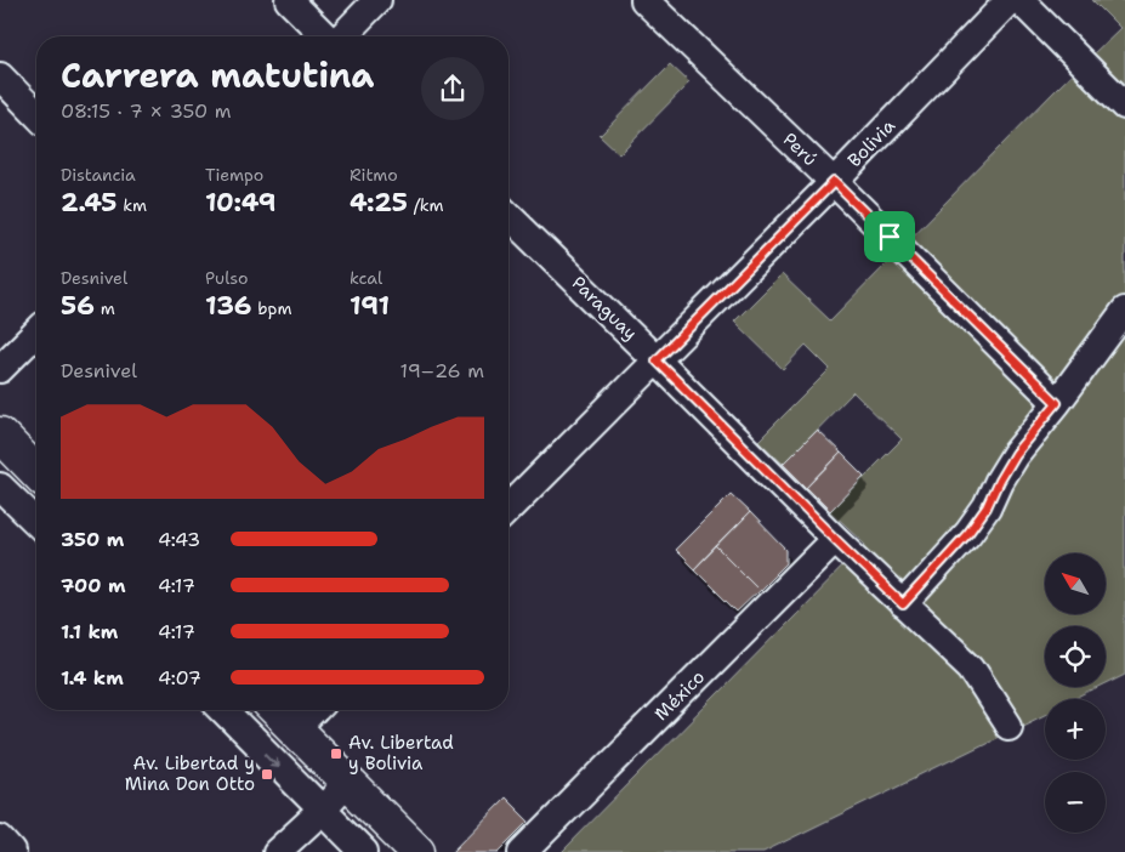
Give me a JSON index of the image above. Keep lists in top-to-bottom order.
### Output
{
  "streets": {
    "street": [
      "Bolivia",
      "Perú",
      "Paraguay",
      "México"
    ]
  },
  "crossings": [
    ["Bolivia", "Perú"],
    ["Bolivia", "Paraguay"],
    ["Paraguay", "México"]
  ],
  "places": {
    "transit": ["Av. Libertad y Bolivia", "Av. Libertad y Mina Don Otto"]
  },
  "north": "top left",
  "page": {
    "heading": ["Carrera matutina", "08:15 · 7 × 350 m"],
    "stats": [
      ["Distancia", "2.45 km"],
      ["Tiempo", "10:49"],
      ["Ritmo", "4:25 /km"],
      ["Desnivel", "56 m"],
      ["Pulso", "136 bpm"],
      ["kcal", "191"]
    ],
    "chart": ["Desnivel", "19–26 m"],
    "list": [
      {
        "name": "350 m",
        "note": "4:43"
      },
      {
        "name": "700 m",
        "note": "4:17"
      },
      {
        "name": "1.1 km",
        "note": "4:17"
      },
      {
        "name": "1.4 km",
        "note": "4:07"
      }
    ],
    "map_buttons": ["+", "−"]
  }
}
